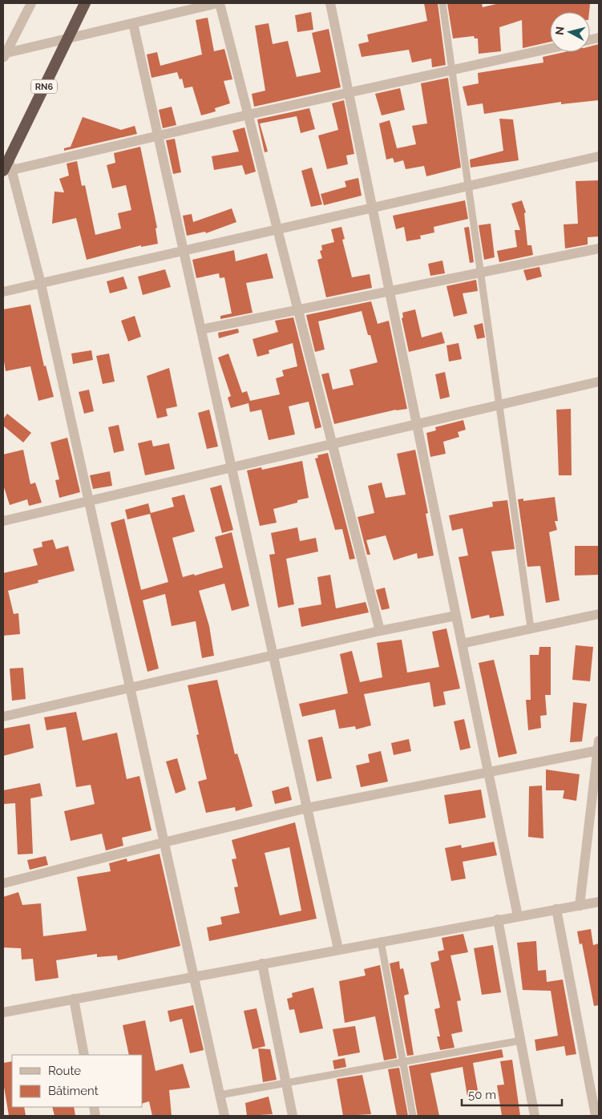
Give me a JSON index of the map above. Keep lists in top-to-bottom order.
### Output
{
  "streets": {
    "highway": ["RN6"]
  },
  "legend": ["Route", "Bâtiment"],
  "scale_bar": "50 m",
  "north": "left"
}
